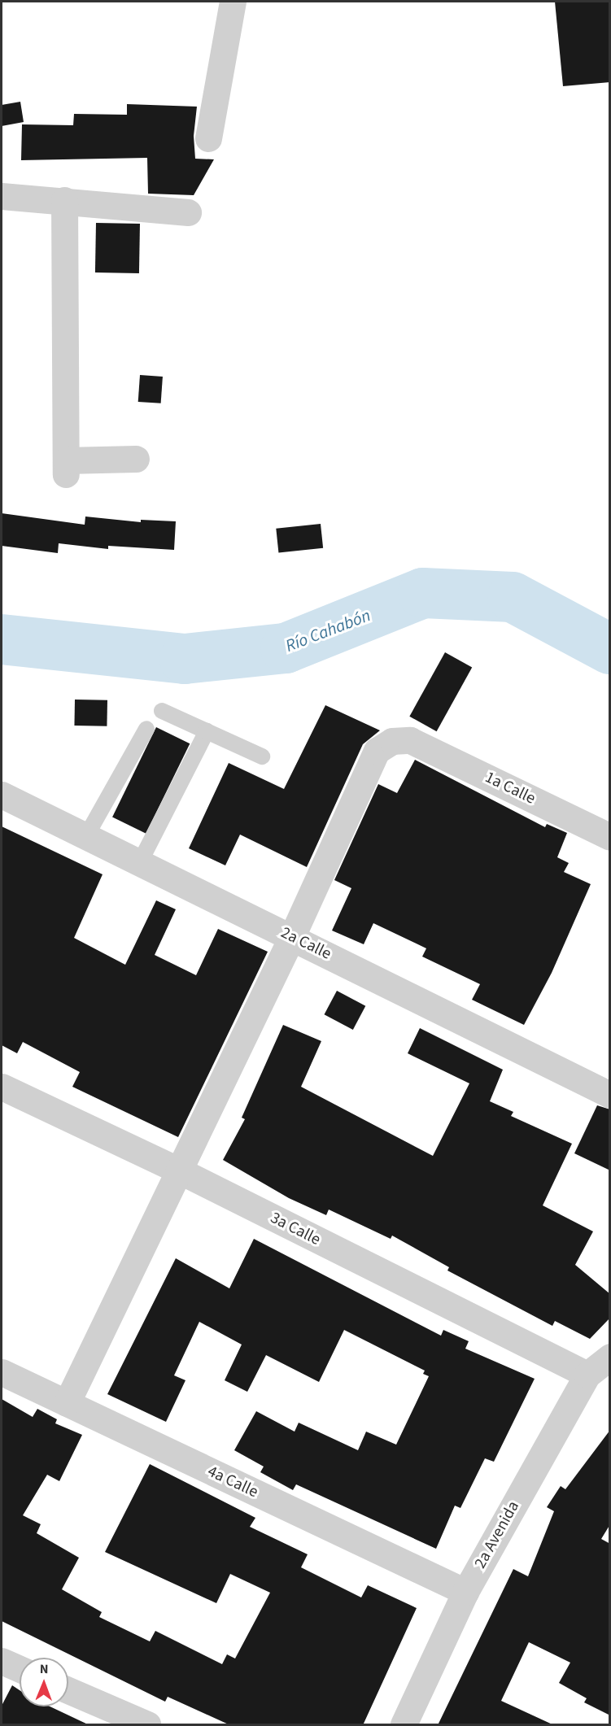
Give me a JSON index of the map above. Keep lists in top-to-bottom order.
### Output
{
  "streets": {
    "street": [
      "1a Calle",
      "2a Calle",
      "3a Calle",
      "4a Calle",
      "2a Avenida"
    ]
  },
  "crossings": [
    ["1a Calle", "2a Calle"],
    ["3a Calle", "2a Avenida"],
    ["4a Calle", "2a Avenida"]
  ],
  "water": ["Río Cahabón"],
  "north": "top"
}
